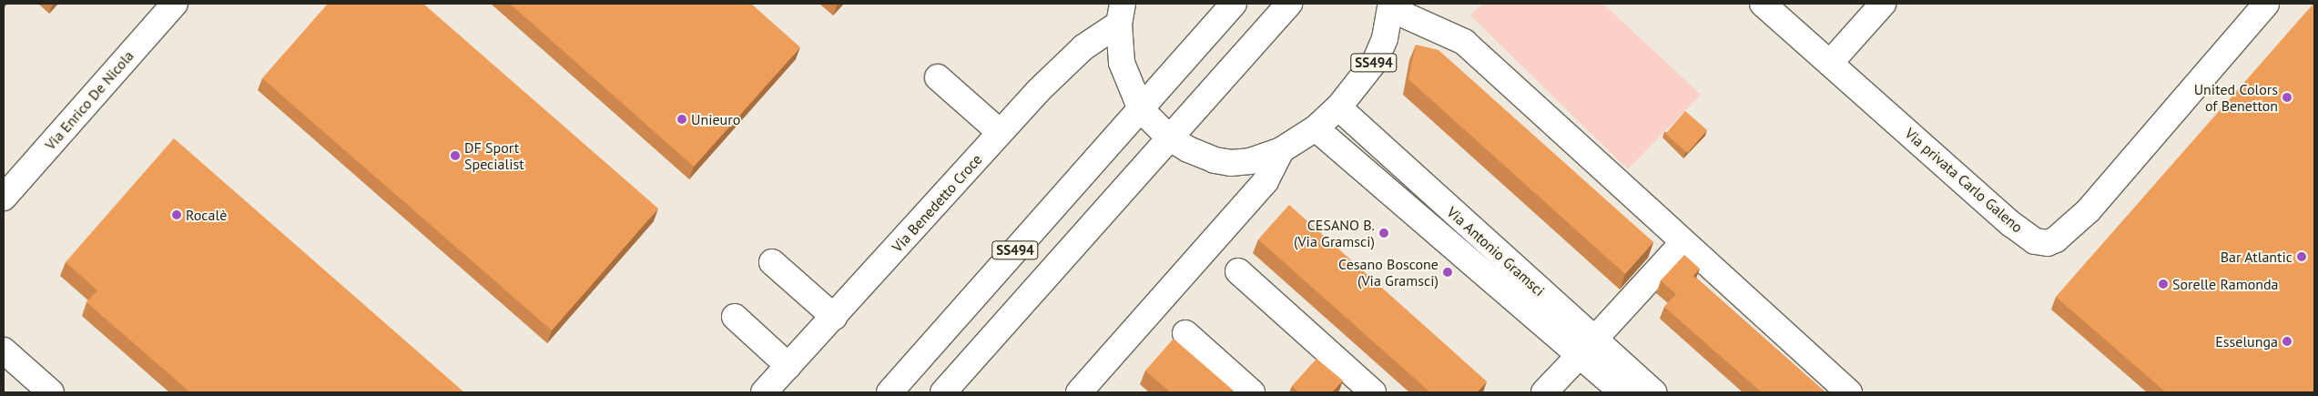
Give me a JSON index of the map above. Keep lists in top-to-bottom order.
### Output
{
  "streets": {
    "street": [
      "SS494",
      "Via Enrico De Nicola",
      "Via privata Carlo Galeno",
      "Via Benedetto Croce",
      "Via Antonio Gramsci"
    ]
  },
  "crossings": [
    ["SS494", "Via Benedetto Croce"],
    ["SS494", "Via Antonio Gramsci"]
  ],
  "places": [
    "United Colors of Benetton",
    "Unieuro",
    "DF Sport Specialist",
    "Rocalè",
    "CESANO B. (Via Gramsci)",
    "Bar Atlantic",
    "Cesano Boscone (Via Gramsci)",
    "Sorelle Ramonda",
    "Esselunga"
  ]
}
